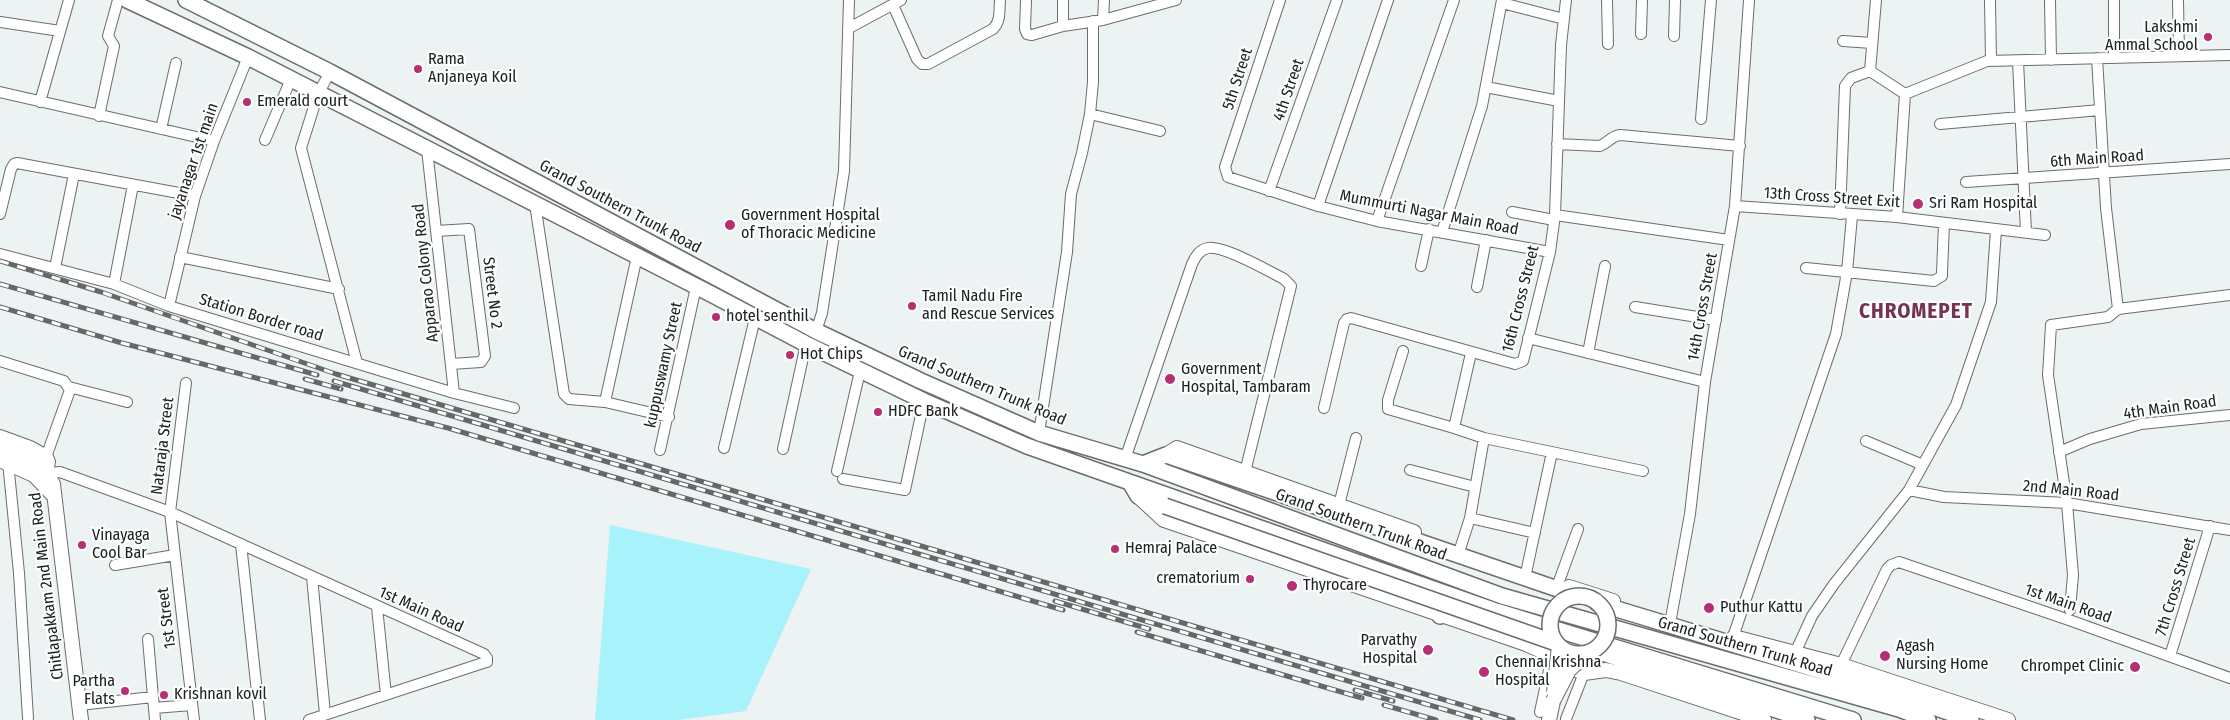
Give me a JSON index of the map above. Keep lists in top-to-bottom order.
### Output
{
  "streets": {
    "main road": ["Grand Southern Trunk Road"],
    "street": [
      "5th Street",
      "4th Street",
      "6th Main Road",
      "jayanagar 1st main",
      "13th Cross Street Exit",
      "Mummurti Nagar Main Road",
      "Apparao Colony Road",
      "Street No 2",
      "16th Cross Street",
      "14th Cross Street",
      "Station Border road",
      "kuppuswamy Street",
      "4th Main Road",
      "Nataraja Street",
      "2nd Main Road",
      "Chitlapakkam 2nd Main Road",
      "7th Cross Street",
      "1st Main Road",
      "1st Street"
    ]
  },
  "crossings": [
    ["5th Street", "Mummurti Nagar Main Road"],
    ["4th Street", "Mummurti Nagar Main Road"],
    ["jayanagar 1st main", "Station Border road"],
    ["13th Cross Street Exit", "14th Cross Street"],
    ["Mummurti Nagar Main Road", "16th Cross Street"],
    ["Apparao Colony Road", "Street No 2"],
    ["Apparao Colony Road", "Station Border road"],
    ["Nataraja Street", "1st Main Road"],
    ["Nataraja Street", "1st Street"],
    ["2nd Main Road", "7th Cross Street"],
    ["Chitlapakkam 2nd Main Road", "1st Main Road"],
    ["7th Cross Street", "1st Main Road"],
    ["1st Main Road", "1st Street"]
  ],
  "districts": ["CHROMEPET"],
  "places": [
    "Lakshmi Ammal School",
    "Rama Anjaneya Koil",
    "Emerald court",
    "Sri Ram Hospital",
    "Government Hospital of Thoracic Medicine",
    "Tamil Nadu Fire and Rescue Services",
    "hotel senthil",
    "Hot Chips",
    "Government Hospital, Tambaram",
    "HDFC Bank",
    "Vinayaga Cool Bar",
    "Hemraj Palace",
    "crematorium",
    "Thyrocare",
    "Puthur Kattu",
    "Parvathy Hospital",
    "Agash Nursing Home",
    "Chrompet Clinic",
    "Chennai Krishna Hospital",
    "Partha Flats",
    "Krishnan kovil"
  ]
}
